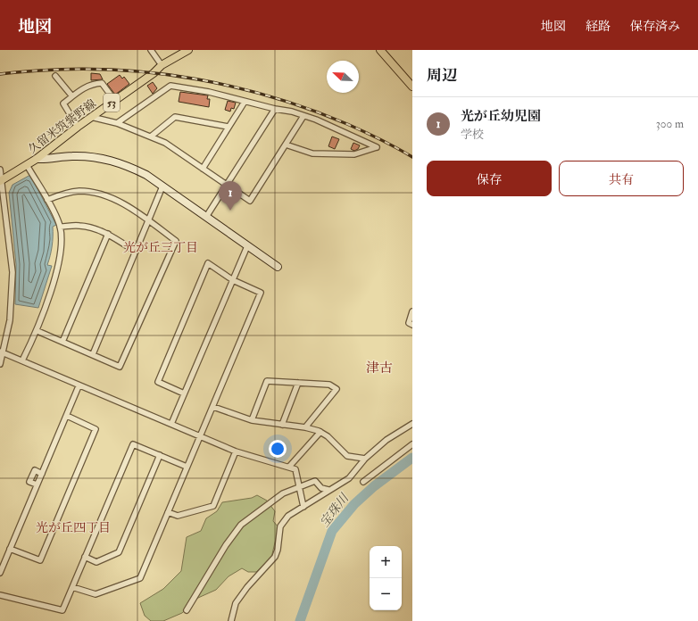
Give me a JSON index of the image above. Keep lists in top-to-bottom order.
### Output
{
  "streets": {
    "main road": ["53", "久留米筑紫野線"]
  },
  "districts": ["光が丘三丁目", "津古", "光が丘四丁目"],
  "water": ["宝珠川"],
  "north": "top left",
  "page": {
    "header": "地図",
    "nav": ["地図", "経路", "保存済み"],
    "heading": "周辺",
    "list": [
      {
        "mark": "1",
        "name": "光が丘幼児園",
        "note": "学校",
        "value": "300 m"
      }
    ],
    "buttons": ["保存", "共有"],
    "pins": "1",
    "map_buttons": ["+", "−"]
  }
}
